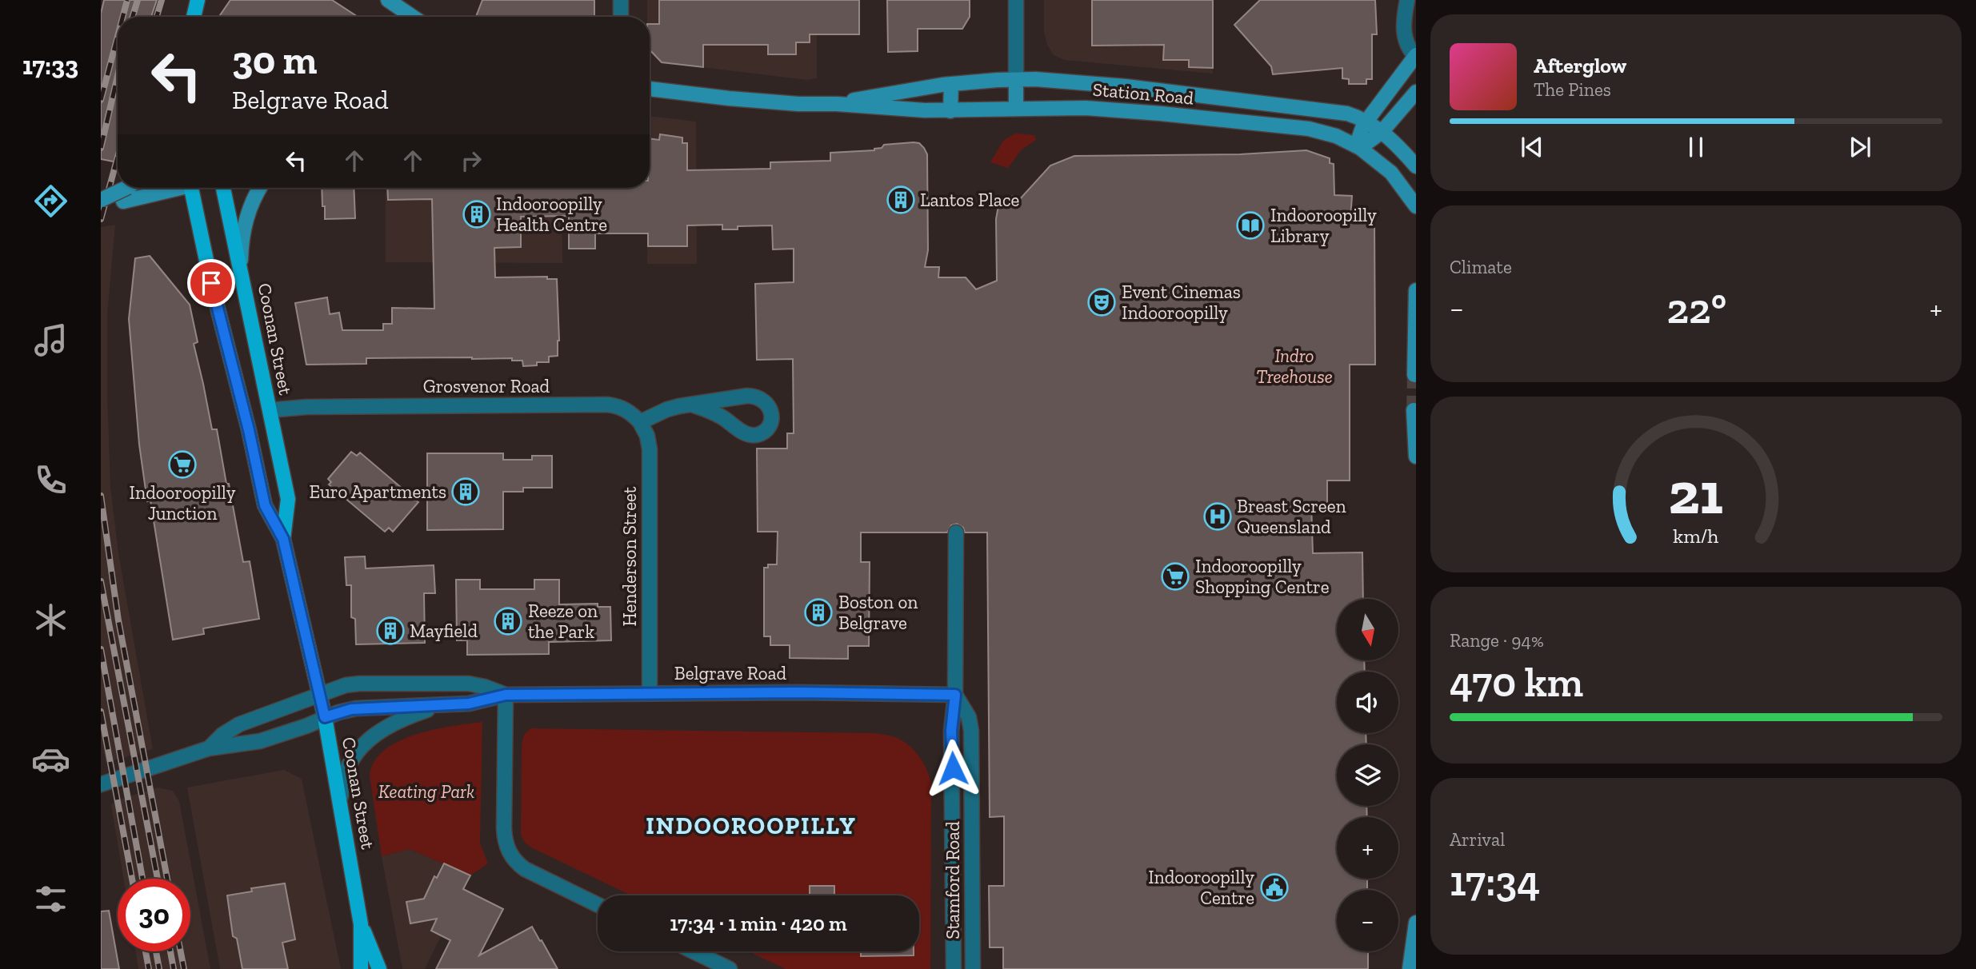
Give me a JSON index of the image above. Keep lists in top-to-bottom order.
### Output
{
  "streets": {
    "main road": ["Coonan Street"],
    "street": [
      "Station Road",
      "Grosvenor Road",
      "Henderson Street",
      "Belgrave Road",
      "Stamford Road"
    ]
  },
  "crossings": [
    ["Coonan Street", "Grosvenor Road"],
    ["Coonan Street", "Belgrave Road"],
    ["Grosvenor Road", "Henderson Street"],
    ["Henderson Street", "Belgrave Road"],
    ["Belgrave Road", "Stamford Road"]
  ],
  "districts": ["INDOOROOPILLY"],
  "parks": ["Indro Treehouse", "Keating Park"],
  "places": {
    "building": [
      "Lantos Place",
      "Indooroopilly Health Centre",
      "Euro Apartments",
      "Boston on Belgrave",
      "Reeze on the Park",
      "Mayfield"
    ],
    "library": ["Indooroopilly Library"],
    "theatre": ["Event Cinemas Indooroopilly"],
    "supermarket": ["Indooroopilly Junction", "Indooroopilly Shopping Centre"],
    "hospital": ["Breast Screen Queensland"],
    "public building": ["Indooroopilly Centre"]
  },
  "north": "bottom",
  "page": {
    "tabs": "17:33",
    "turn": ["30 m", "Belgrave Road"],
    "song": ["Afterglow", "The Pines"],
    "tile": [
      "Climate",
      ["Range · 94%", "470 km"],
      ["Arrival", "17:34"]
    ],
    "heat": ["−", "22°", "+"],
    "map_buttons": ["+", "−"],
    "limit": "30",
    "trip": "17:34 · 1 min · 420 m",
    "gauge": ["21", "km/h"]
  }
}
